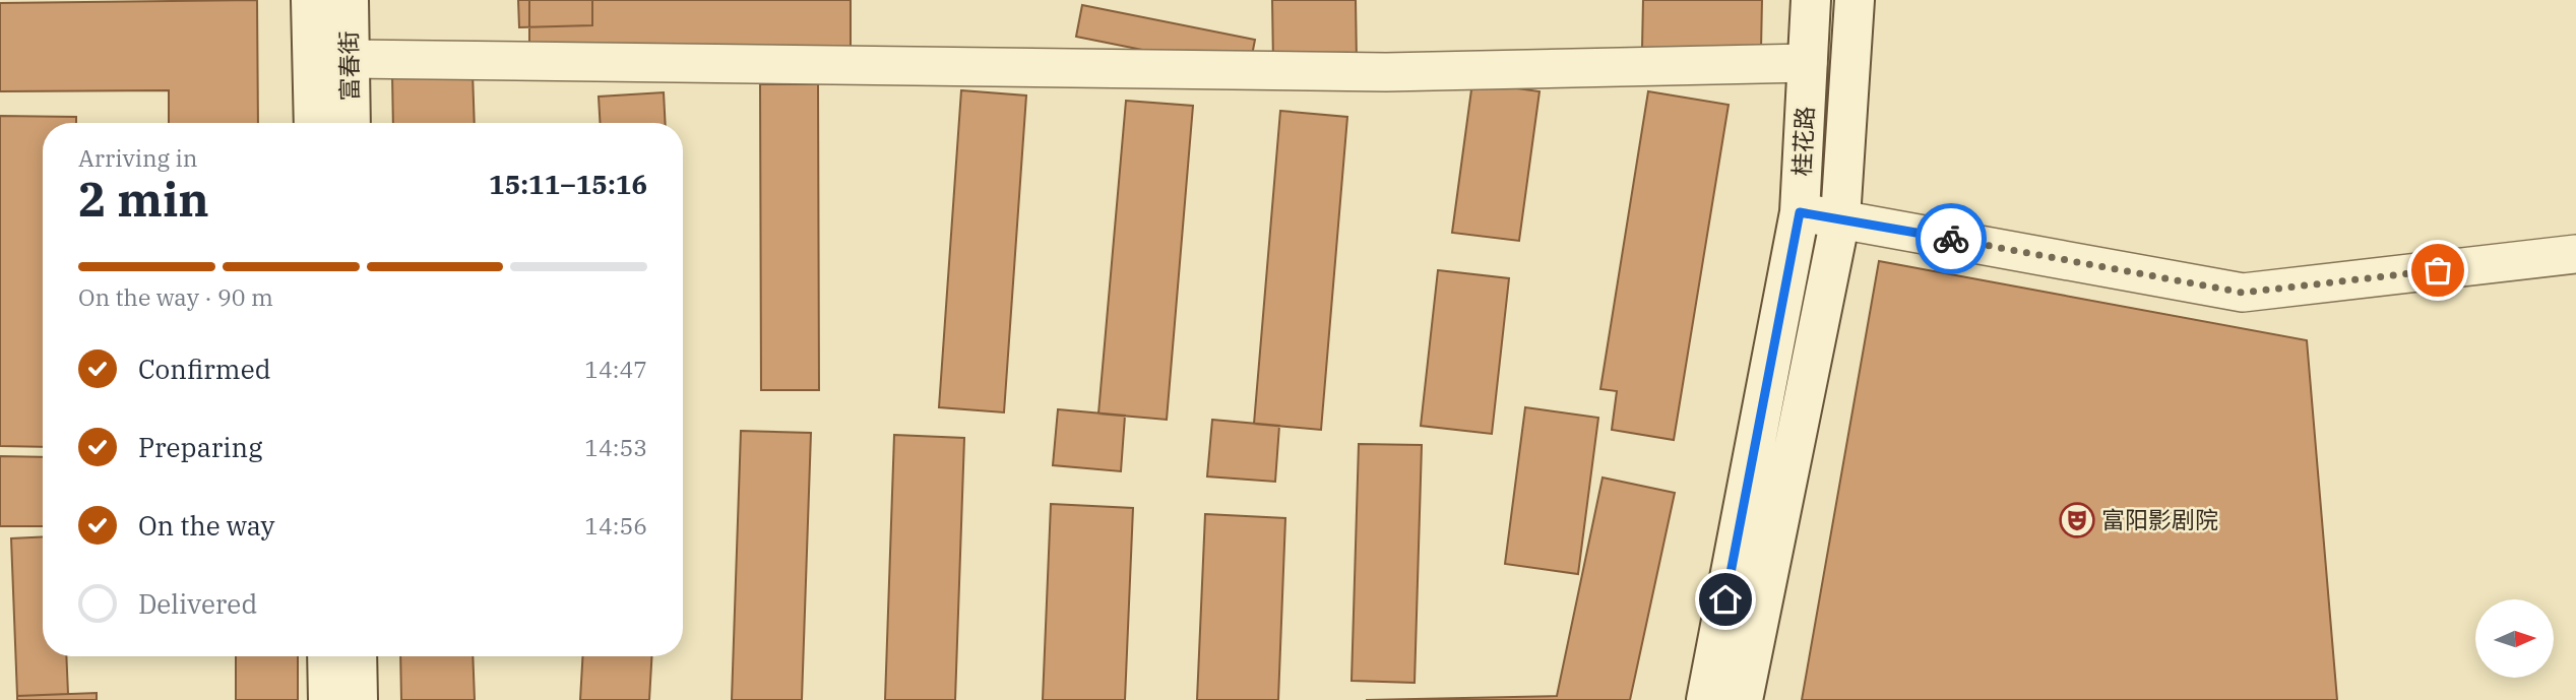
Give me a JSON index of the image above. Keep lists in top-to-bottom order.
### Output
{
  "streets": {
    "main road": ["富春街", "桂花路"]
  },
  "places": {
    "theatre": ["富阳影剧院"]
  },
  "north": "right",
  "page": {
    "heading": ["2 min", "Arriving in", "15:11–15:16"],
    "bar": "On the way · 90 m",
    "list": [
      ["Confirmed", "14:47"],
      ["Preparing", "14:53"],
      ["On the way", "14:56"],
      "Delivered"
    ]
  }
}
